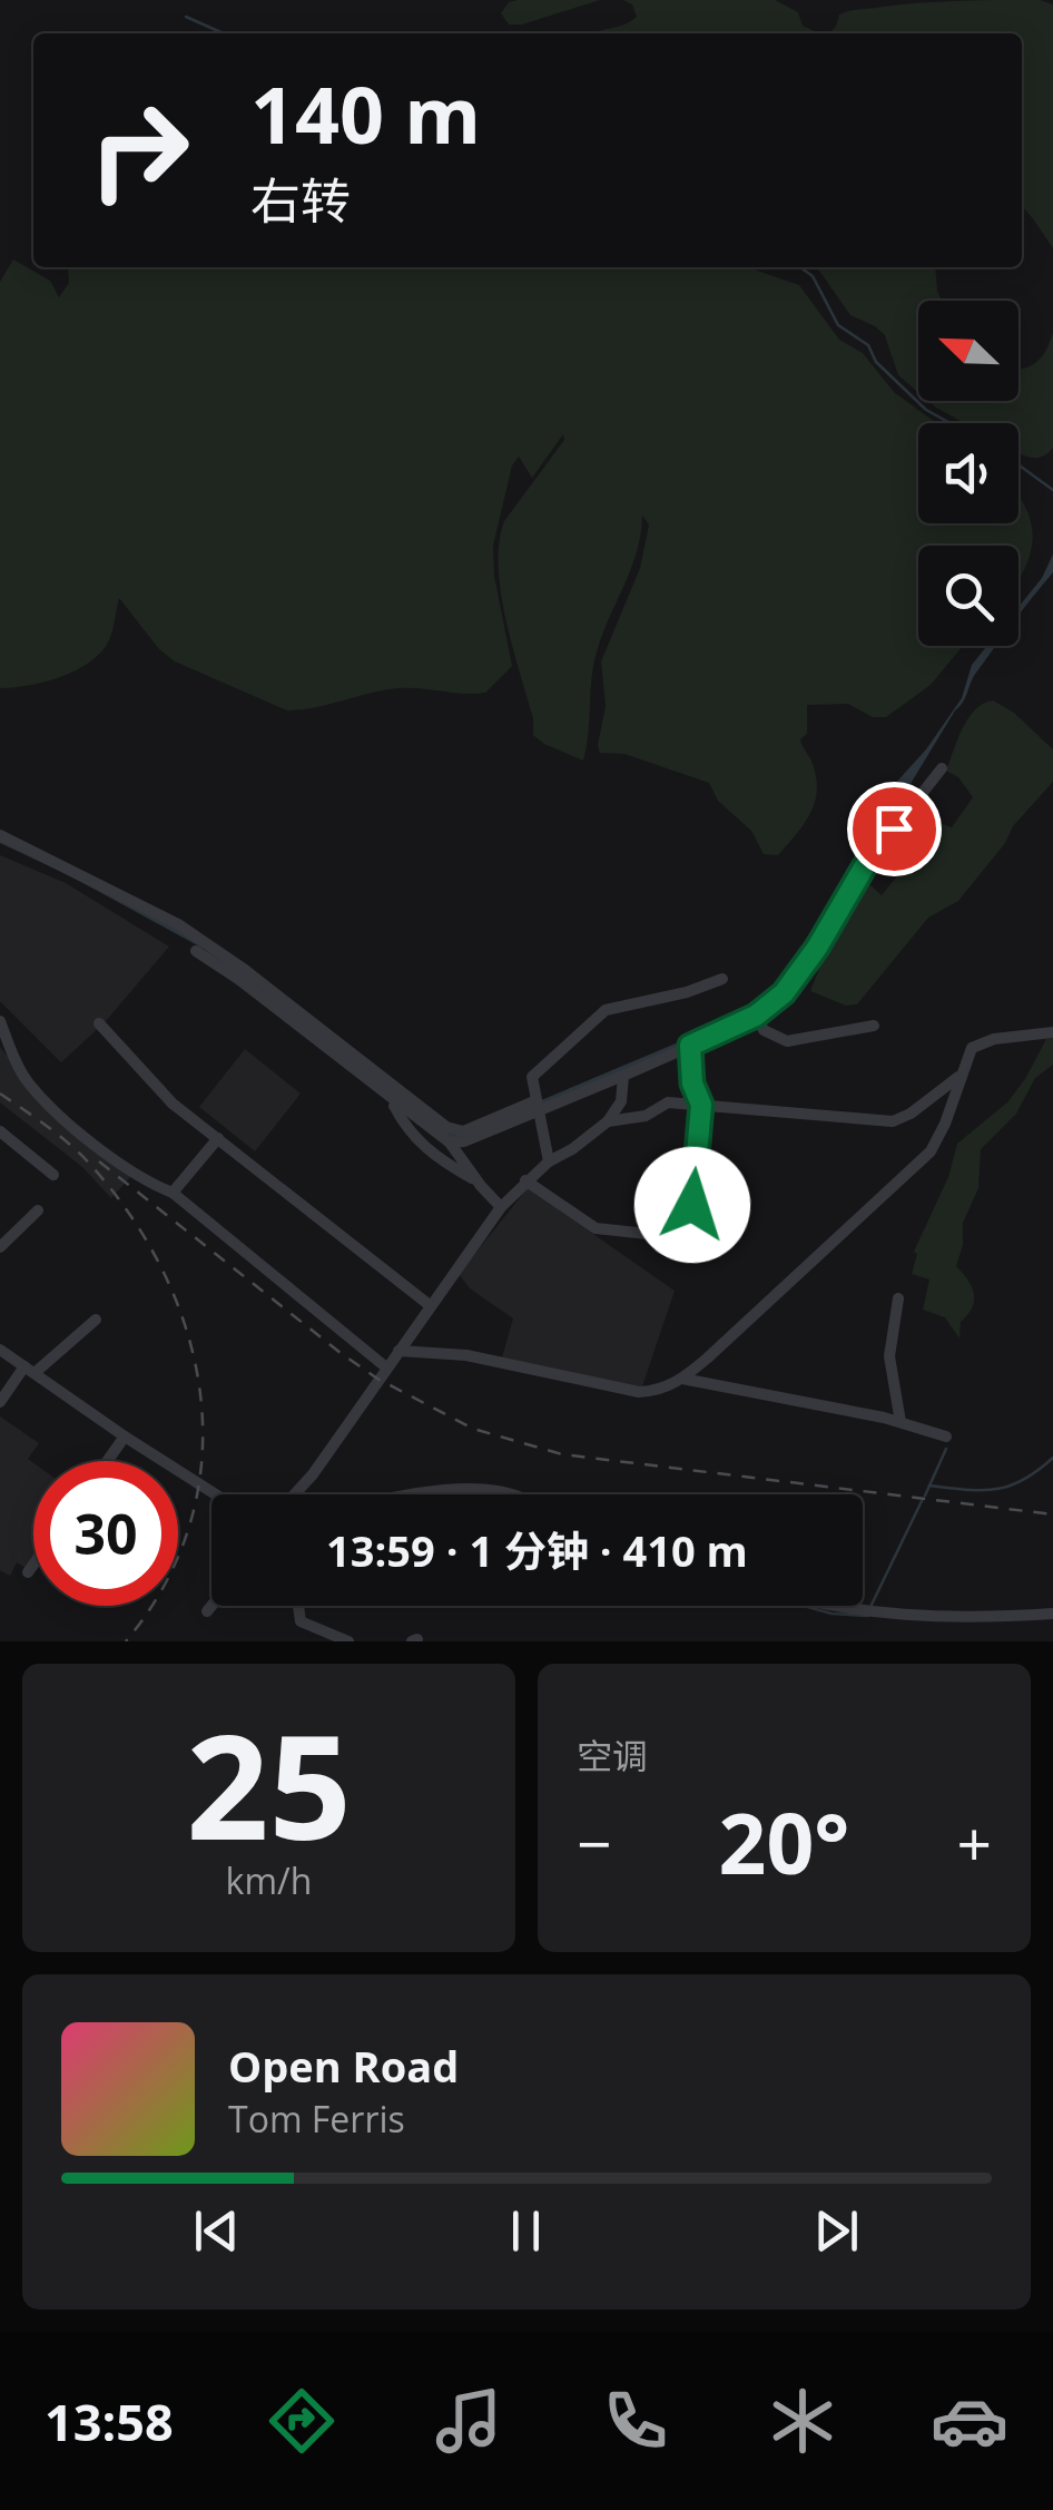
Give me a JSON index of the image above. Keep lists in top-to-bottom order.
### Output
{
  "north": "top left",
  "page": {
    "turn": ["140 m", "右转"],
    "limit": "30",
    "trip": "13:59 · 1 分钟 · 410 m",
    "tile": [
      ["25", "km/h"],
      "空调"
    ],
    "heat": ["−", "20°", "+"],
    "song": ["Open Road", "Tom Ferris"],
    "tabs": "13:58"
  }
}
